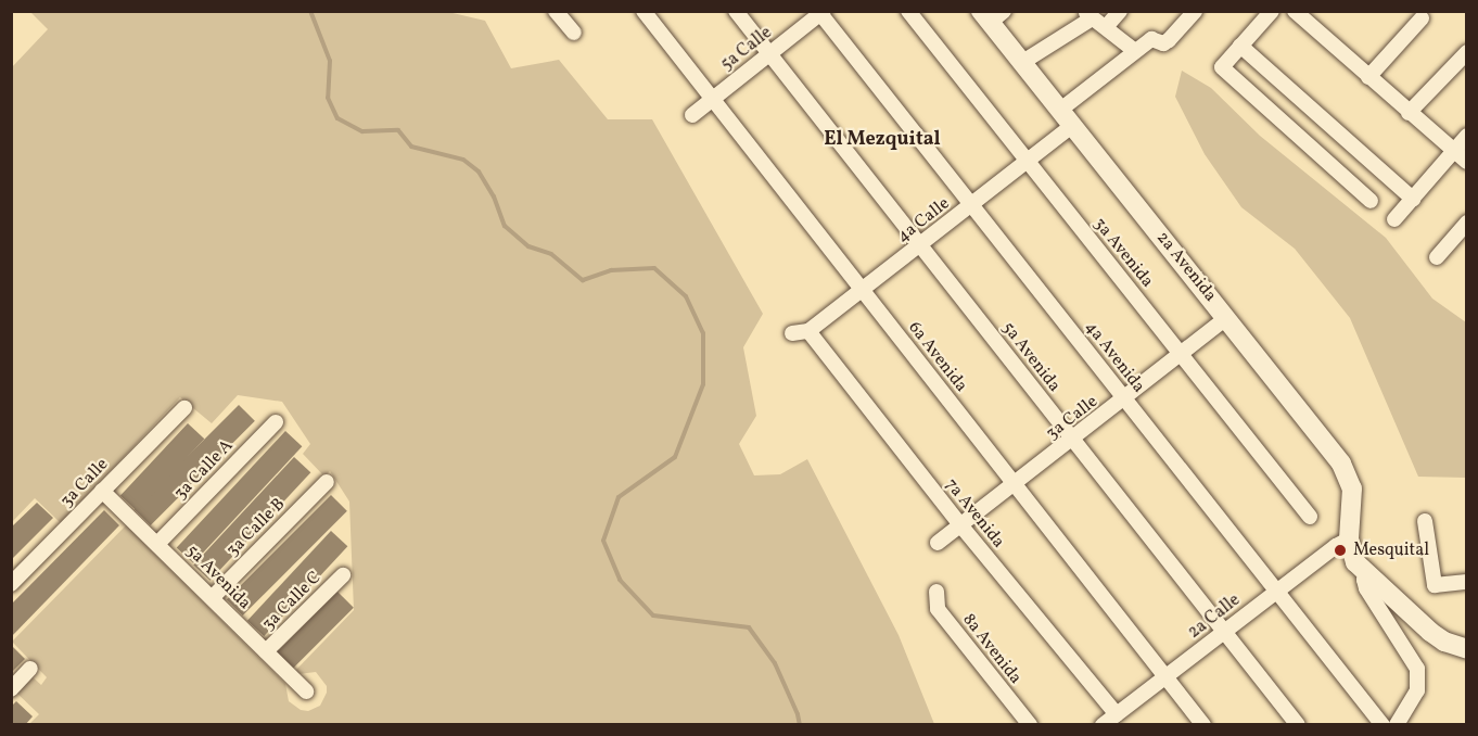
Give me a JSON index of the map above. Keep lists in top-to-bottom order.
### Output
{
  "streets": {
    "main road": ["2a Avenida"],
    "street": [
      "5a Calle",
      "4a Calle",
      "3a Avenida",
      "6a Avenida",
      "5a Avenida",
      "4a Avenida",
      "3a Calle",
      "3a Calle A",
      "7a Avenida",
      "3a Calle B",
      "3a Calle C",
      "2a Calle",
      "8a Avenida"
    ]
  },
  "crossings": [
    ["5a Calle", "6a Avenida"],
    ["5a Calle", "5a Avenida"],
    ["5a Calle", "4a Avenida"],
    ["4a Calle", "3a Avenida"],
    ["4a Calle", "2a Avenida"],
    ["4a Calle", "6a Avenida"],
    ["4a Calle", "5a Avenida"],
    ["4a Calle", "4a Avenida"],
    ["4a Calle", "7a Avenida"],
    ["3a Avenida", "3a Calle"],
    ["2a Avenida", "3a Calle"],
    ["2a Avenida", "2a Calle"],
    ["6a Avenida", "3a Calle"],
    ["6a Avenida", "2a Calle"],
    ["5a Avenida", "3a Calle"],
    ["5a Avenida", "3a Calle A"],
    ["5a Avenida", "3a Calle B"],
    ["5a Avenida", "3a Calle C"],
    ["5a Avenida", "2a Calle"],
    ["4a Avenida", "3a Calle"],
    ["4a Avenida", "2a Calle"],
    ["3a Calle", "7a Avenida"],
    ["7a Avenida", "2a Calle"]
  ],
  "districts": ["El Mezquital"],
  "places": ["Mesquital"]
}
